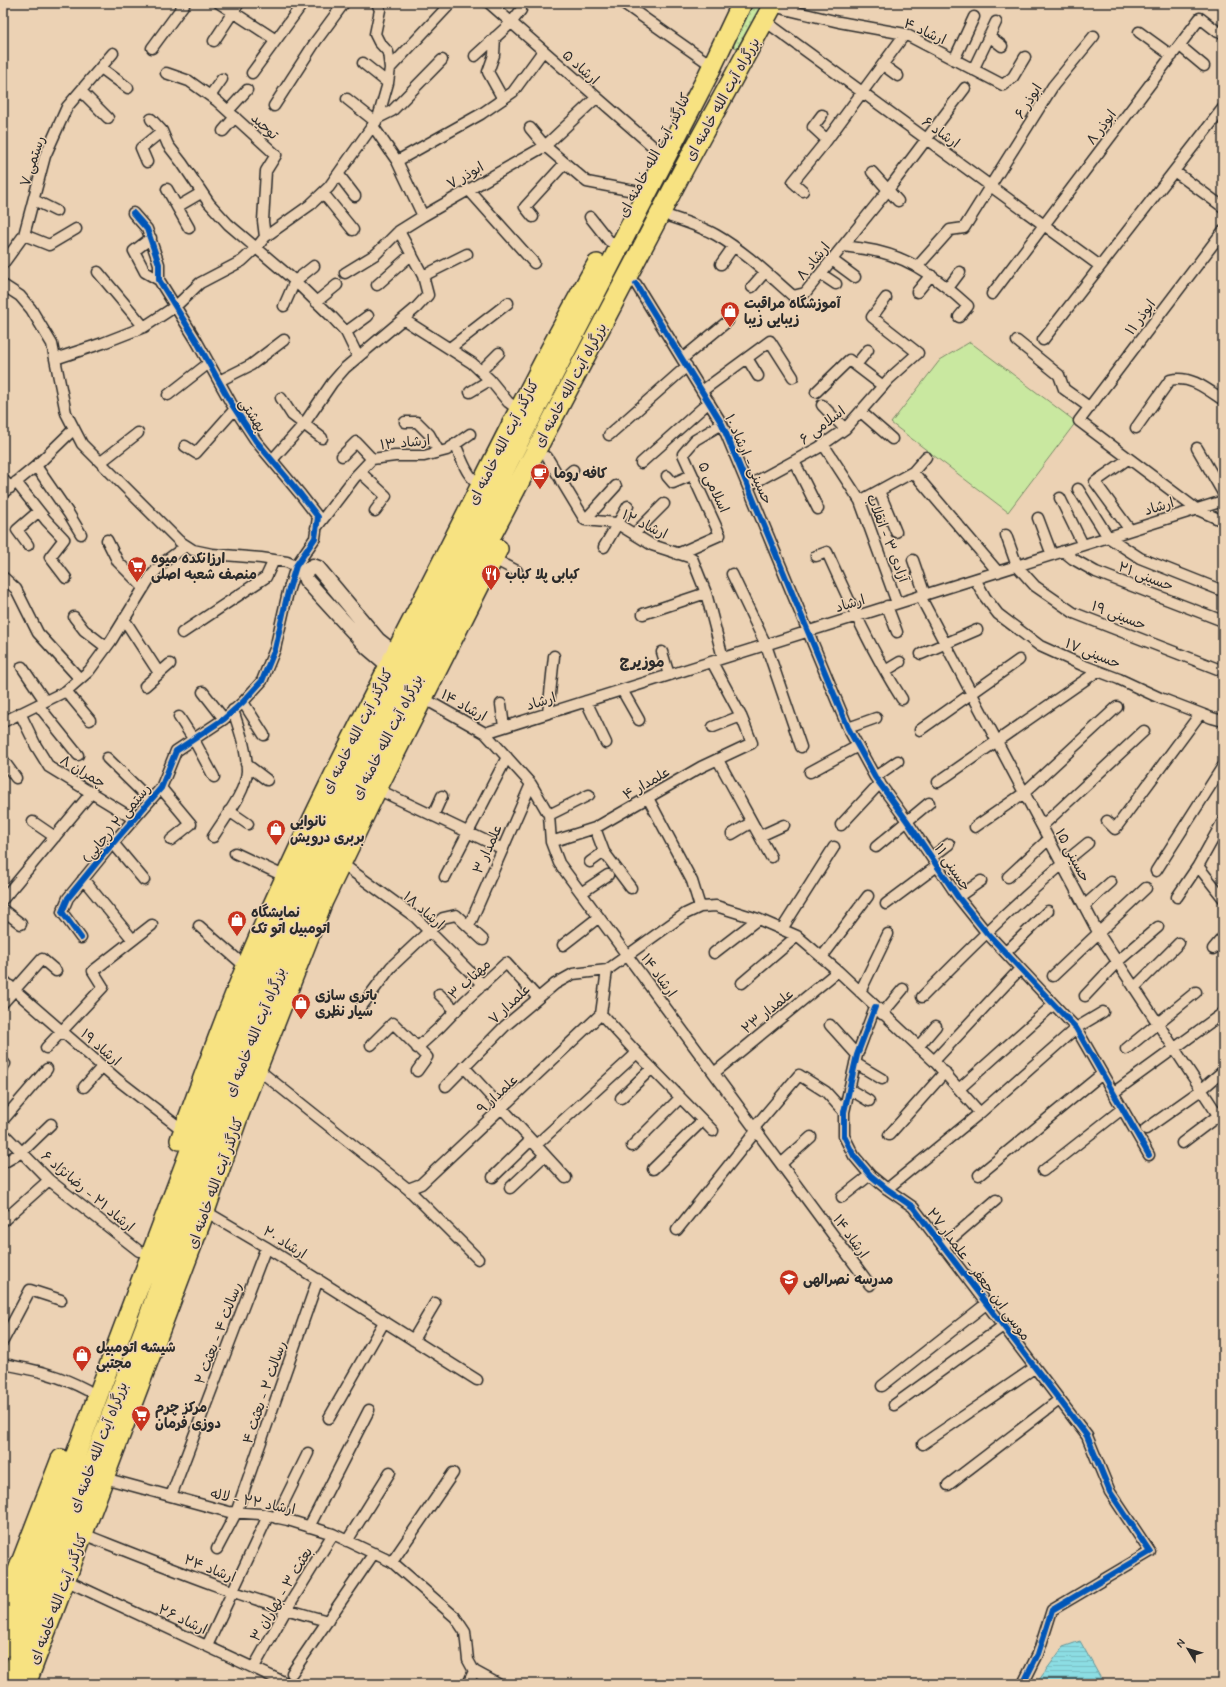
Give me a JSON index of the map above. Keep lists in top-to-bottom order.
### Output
{
  "streets": {
    "highway": ["بزرگراه آیت الله خامنه ای", "کنارگذر آیت الله خامنه ای"],
    "street": [
      "ارشاد ۴",
      "ارشاد ۵",
      "ابوذر ۶",
      "توحید",
      "ابوذر ۸",
      "ارشاد ۶",
      "رستمی ۷",
      "ابوذر ۷",
      "ارشاد ۸",
      "ابوذر ۱۱",
      "بهشتی",
      "اسلامی ۶",
      "ارشاد ۱۳",
      "حسینی - ارشاد ۱۰",
      "اسلامی ۵",
      "ارشاد",
      "ارشاد ۱۲",
      "آزادی ۳ - انقلاب",
      "حسینی ۲۱",
      "حسینی ۱۹",
      "حسینی ۱۷",
      "ارشاد ۱۴",
      "چمران ۸",
      "علمدار ۴",
      "رستمی ۲ (رجایی)",
      "علمدار ۳",
      "حسینی ۱۵",
      "حسینی ۱۱",
      "ارشاد ۱۸",
      "مهتاب ۳",
      "علمدار ۷",
      "علمدار ۲۳",
      "ارشاد ۱۹",
      "علمدار ۹",
      "ارشاد ۲۱ - رضانژاد ۶",
      "ارشاد ۲۰",
      "موسی ابن جعفر - علمدار ۲۷",
      "رسالت ۴ - بعثت ۲",
      "رسالت ۲ - بعثت ۴",
      "ارشاد ۲۲ - لاله",
      "ارشاد ۲۴",
      "بعثت ۳ - بهاران ۳",
      "ارشاد ۲۶"
    ]
  },
  "crossings": [
    ["ارشاد ۴", "بزرگراه آیت الله خامنه ای"],
    ["ارشاد ۴", "ارشاد ۶"],
    ["ارشاد ۵", "کنارگذر آیت الله خامنه ای"],
    ["ارشاد ۵", "ابوذر ۷"],
    ["بزرگراه آیت الله خامنه ای", "ارشاد ۶"],
    ["بزرگراه آیت الله خامنه ای", "کنارگذر آیت الله خامنه ای"],
    ["بزرگراه آیت الله خامنه ای", "ارشاد ۲۱ - رضانژاد ۶"],
    ["بزرگراه آیت الله خامنه ای", "ارشاد ۲۲ - لاله"],
    ["ابوذر ۶", "ارشاد ۶"],
    ["ابوذر ۸", "ارشاد ۶"],
    ["ارشاد ۶", "ارشاد ۸"],
    ["کنارگذر آیت الله خامنه ای", "ارشاد ۲۰"],
    ["کنارگذر آیت الله خامنه ای", "ارشاد ۲۲ - لاله"],
    ["کنارگذر آیت الله خامنه ای", "ارشاد ۲۴"],
    ["کنارگذر آیت الله خامنه ای", "ارشاد ۲۶"],
    ["بهشتی", "ارشاد ۱۳"],
    ["بهشتی", "رستمی ۲ (رجایی)"],
    ["اسلامی ۶", "حسینی - ارشاد ۱۰"],
    ["اسلامی ۶", "آزادی ۳ - انقلاب"],
    ["ارشاد ۱۳", "رستمی ۲ (رجایی)"],
    ["حسینی - ارشاد ۱۰", "اسلامی ۵"],
    ["حسینی - ارشاد ۱۰", "ارشاد"],
    ["حسینی - ارشاد ۱۰", "حسینی ۱۱"],
    ["اسلامی ۵", "ارشاد ۱۲"],
    ["ارشاد", "آزادی ۳ - انقلاب"],
    ["ارشاد", "حسینی ۲۱"],
    ["ارشاد", "حسینی ۱۹"],
    ["ارشاد", "حسینی ۱۷"],
    ["ارشاد", "ارشاد ۱۴"],
    ["ارشاد", "حسینی ۱۵"],
    ["ارشاد", "حسینی ۱۱"],
    ["ارشاد ۱۴", "علمدار ۴"],
    ["ارشاد ۱۴", "علمدار ۳"],
    ["ارشاد ۱۴", "علمدار ۲۳"],
    ["چمران ۸", "رستمی ۲ (رجایی)"],
    ["ارشاد ۱۸", "مهتاب ۳"],
    ["مهتاب ۳", "علمدار ۷"],
    ["ارشاد ۲۰", "رسالت ۴ - بعثت ۲"],
    ["ارشاد ۲۰", "رسالت ۲ - بعثت ۴"],
    ["رسالت ۴ - بعثت ۲", "ارشاد ۲۲ - لاله"],
    ["رسالت ۲ - بعثت ۴", "ارشاد ۲۲ - لاله"],
    ["ارشاد ۲۲ - لاله", "بعثت ۳ - بهاران ۳"],
    ["ارشاد ۲۴", "بعثت ۳ - بهاران ۳"],
    ["بعثت ۳ - بهاران ۳", "ارشاد ۲۶"]
  ],
  "districts": ["موزیرج"],
  "places": {
    "shop": [
      "آموزشگاه مراقبت زیبایی زیبا",
      "نانوایی بربری درویش",
      "نمایشگاه اتومبیل اتو تک",
      "باتری سازی سیار نظری",
      "شیشه اتومبیل مجتبی"
    ],
    "cafe": ["کافه روما"],
    "supermarket": ["ارزانکده میوه منصف شعبه اصلی", "مرکز چرم دوزی فرمان"],
    "restaurant": ["کبابی پلا کباب"],
    "school or university": ["مدرسه نصرالهی"]
  },
  "north": "top left"
}
